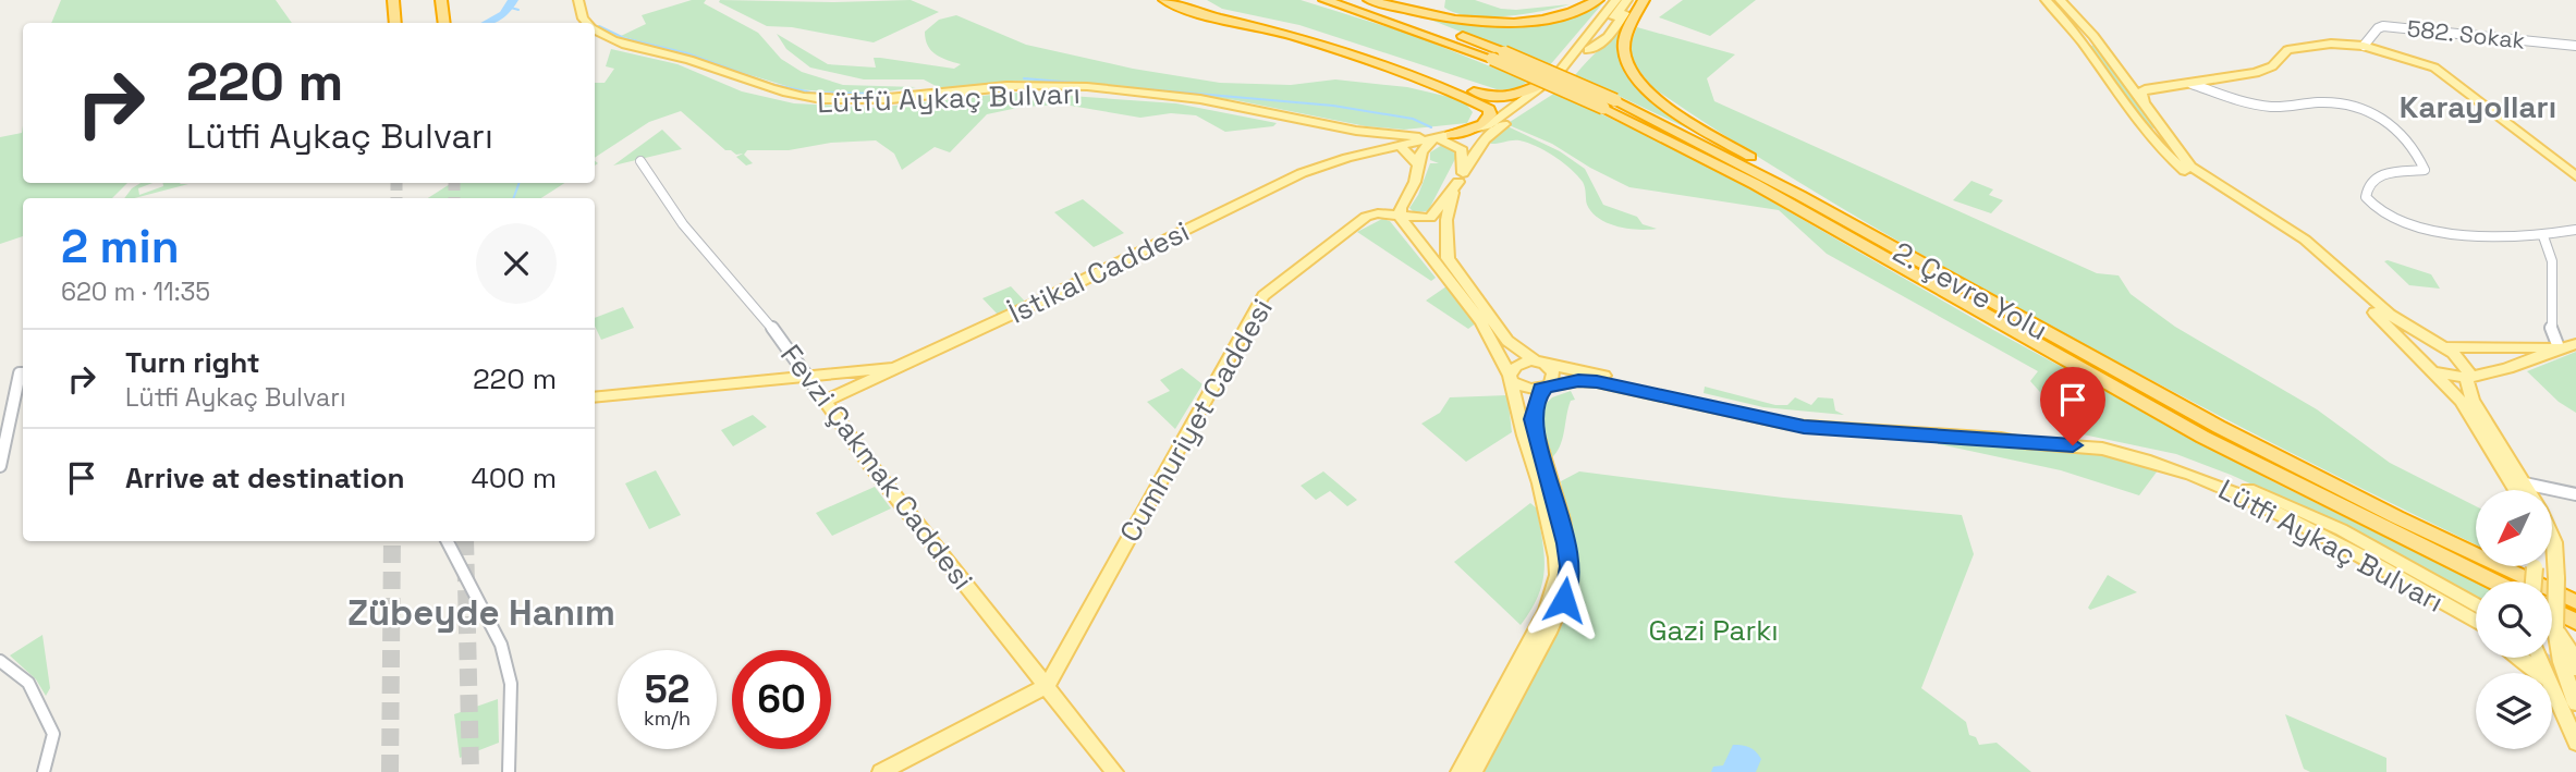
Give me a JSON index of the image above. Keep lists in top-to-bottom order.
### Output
{
  "streets": {
    "highway": ["2. Çevre Yolu"],
    "main road": [
      "Lütfü Aykaç Bulvarı",
      "İstikal Caddesi",
      "Cumhuriyet Caddesi",
      "Fevzi Çakmak Caddesi",
      "Lütfi Aykaç Bulvarı"
    ],
    "street": ["582. Sokak"]
  },
  "crossings": [
    ["Lütfü Aykaç Bulvarı", "İstikal Caddesi"],
    ["İstikal Caddesi", "Fevzi Çakmak Caddesi"],
    ["Cumhuriyet Caddesi", "Fevzi Çakmak Caddesi"]
  ],
  "districts": ["Karayolları", "Zübeyde Hanım"],
  "parks": ["Gazi Parkı"],
  "north": "bottom left",
  "page": {
    "turn": ["220 m", "Lütfi Aykaç Bulvarı"],
    "heading": ["2 min", "620 m · 11:35"],
    "list": [
      {
        "name": "Turn right",
        "note": "Lütfi Aykaç Bulvarı",
        "value": "220 m"
      },
      {
        "name": "Arrive at destination",
        "value": "400 m"
      }
    ],
    "speed": "52 km/h",
    "limit": "60"
  }
}
